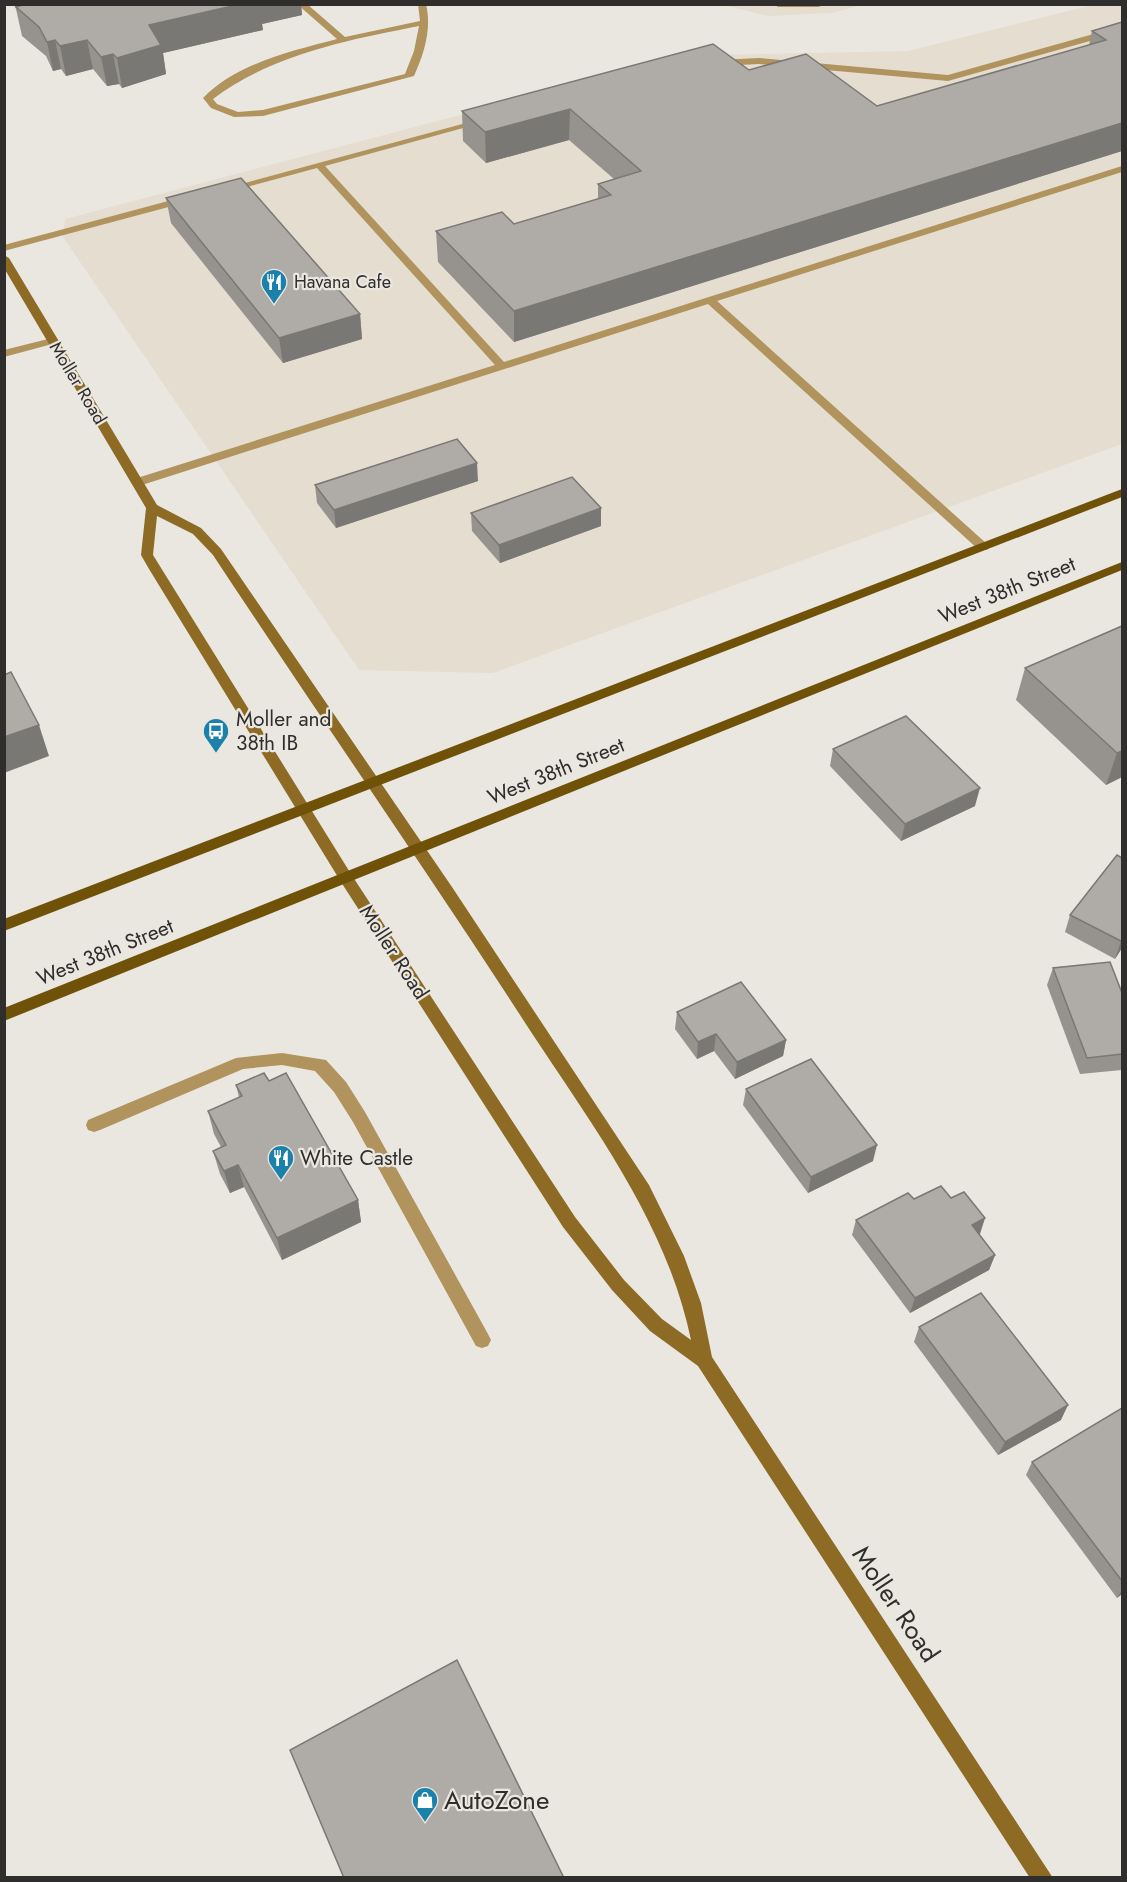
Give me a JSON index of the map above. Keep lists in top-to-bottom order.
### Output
{
  "streets": {
    "main road": ["Moller Road", "West 38th Street"]
  },
  "crossings": [
    ["Moller Road", "West 38th Street"]
  ],
  "places": {
    "restaurant": ["Havana Cafe", "White Castle"],
    "bus stop": ["Moller and 38th IB"],
    "shop": ["AutoZone"]
  }
}
